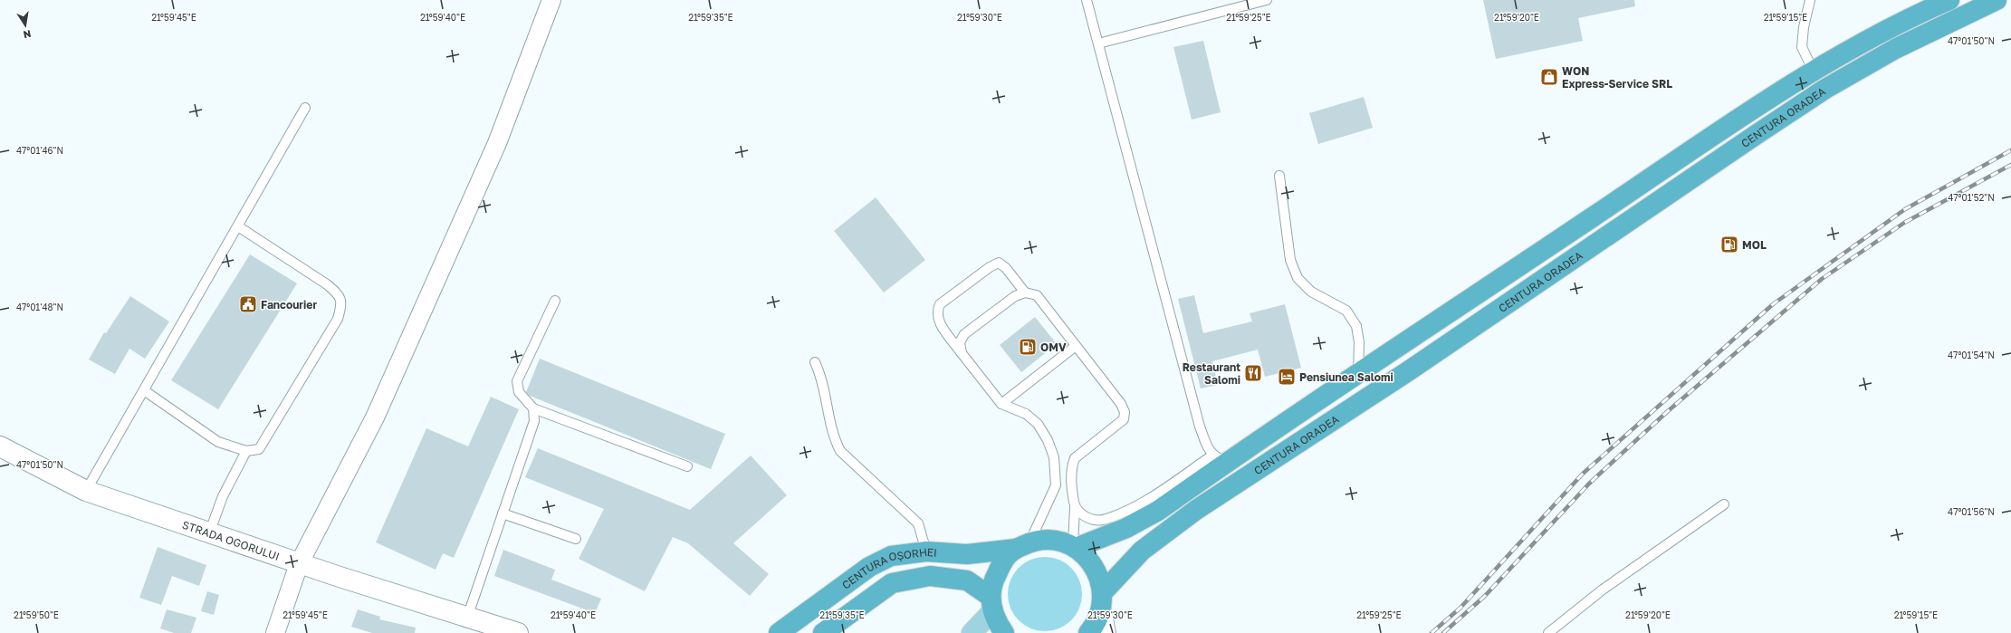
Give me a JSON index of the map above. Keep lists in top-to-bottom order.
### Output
{
  "streets": {
    "highway": ["CENTURA ORADEA", "CENTURA OȘORHEI"],
    "street": ["STRADA OGORULUI"]
  },
  "crossings": [
    ["CENTURA ORADEA", "CENTURA OȘORHEI"]
  ],
  "places": {
    "shop": ["WON Express-Service SRL"],
    "fuel station": ["MOL", "OMV"],
    "public building": ["Fancourier"],
    "restaurant": ["Restaurant Salomi"],
    "hotel": ["Pensiunea Salomi"]
  },
  "north": "bottom",
  "coordinates": [
    "21°59'45\"E",
    "21°59'40\"E",
    "21°59'35\"E",
    "21°59'30\"E",
    "21°59'25\"E",
    "21°59'20\"E",
    "21°59'15\"E",
    "47°01'50\"N",
    "47°01'46\"N",
    "47°01'52\"N",
    "47°01'48\"N",
    "47°01'54\"N",
    "47°01'56\"N",
    "21°59'50\"E"
  ]
}
